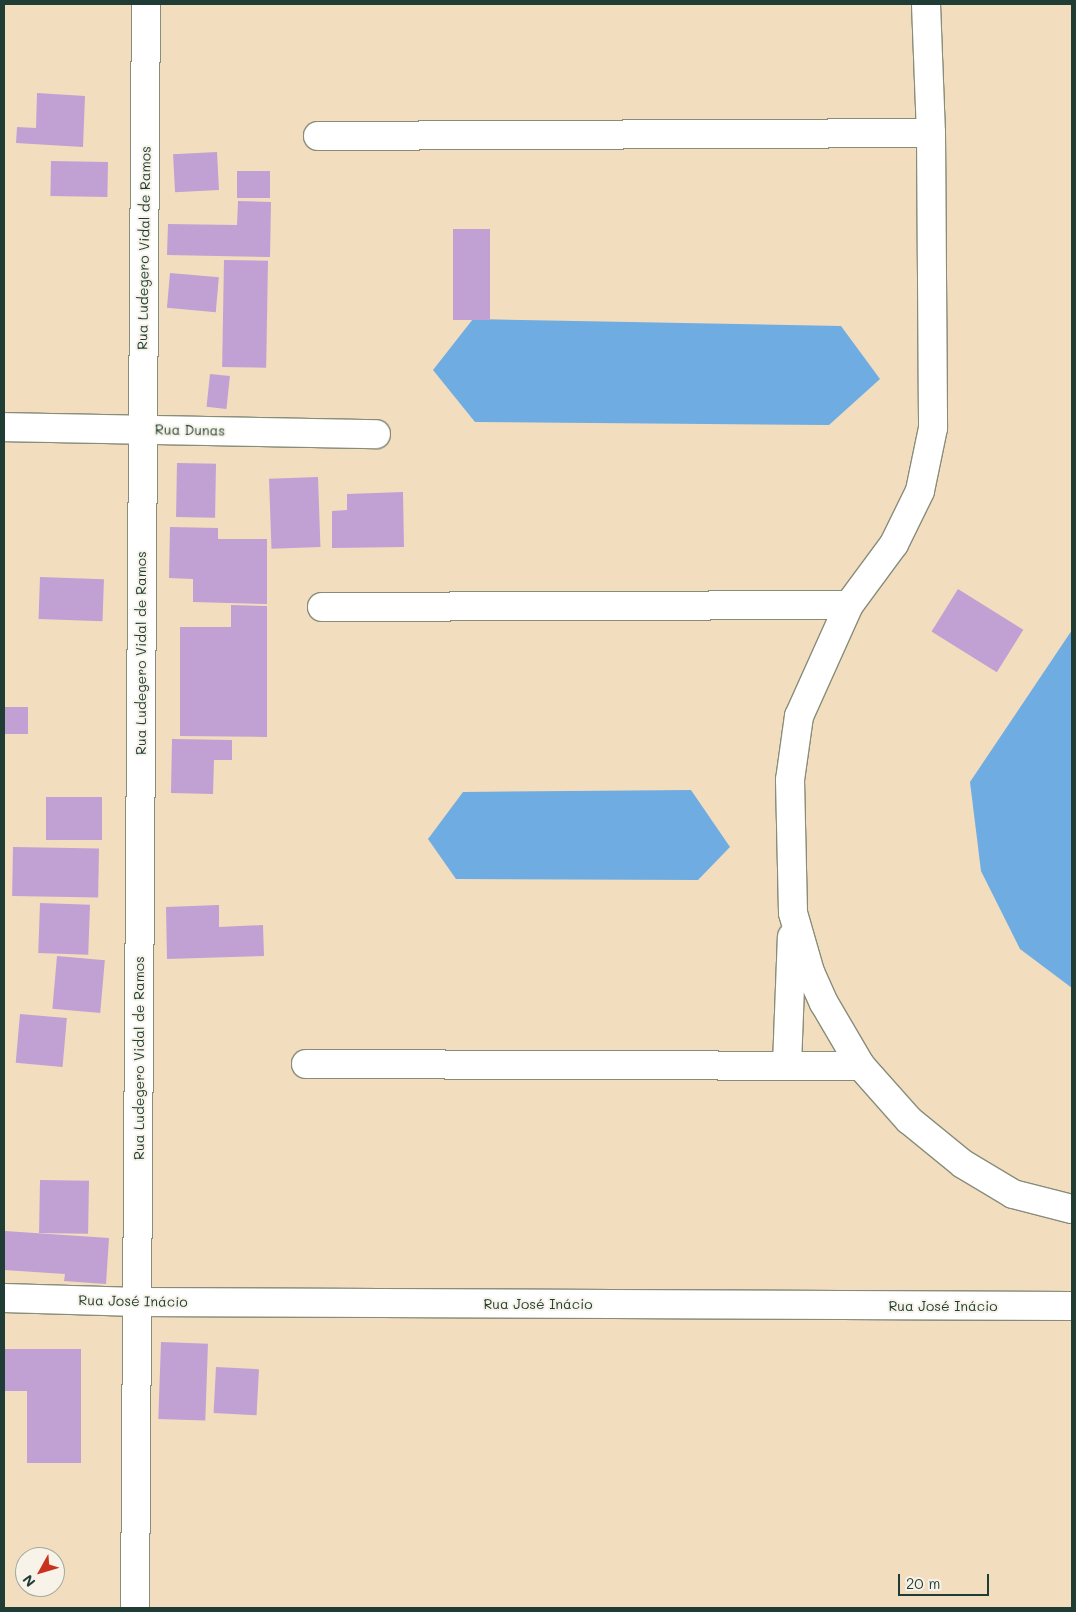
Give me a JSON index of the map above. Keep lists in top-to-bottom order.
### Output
{
  "streets": {
    "street": ["Rua Ludegero Vidal de Ramos", "Rua Dunas", "Rua José Inácio"]
  },
  "crossings": [
    ["Rua Ludegero Vidal de Ramos", "Rua Dunas"],
    ["Rua Ludegero Vidal de Ramos", "Rua José Inácio"]
  ],
  "scale_bar": "20 m",
  "north": "bottom left"
}
